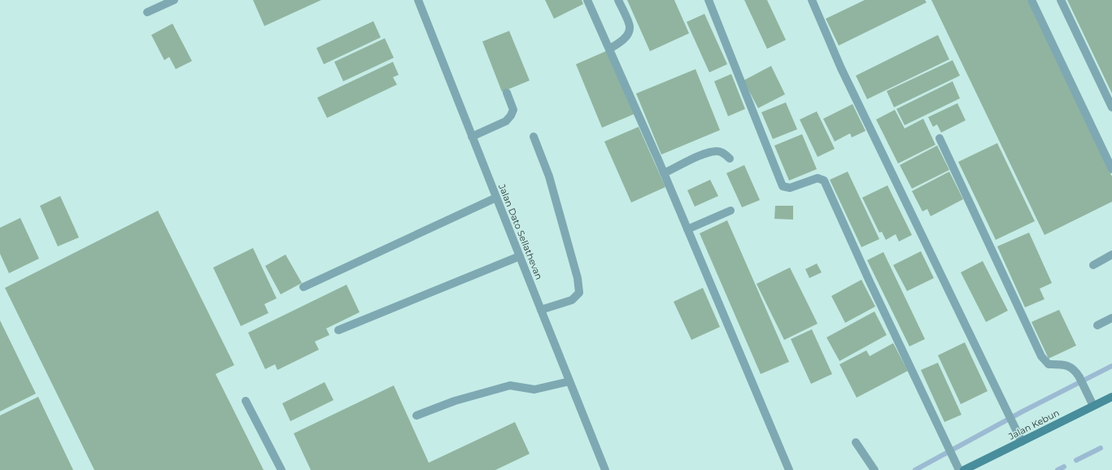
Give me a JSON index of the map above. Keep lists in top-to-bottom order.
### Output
{
  "streets": {
    "main road": ["Jalan Kebun"],
    "street": ["Jalan Dato Sellathevan"]
  }
}
